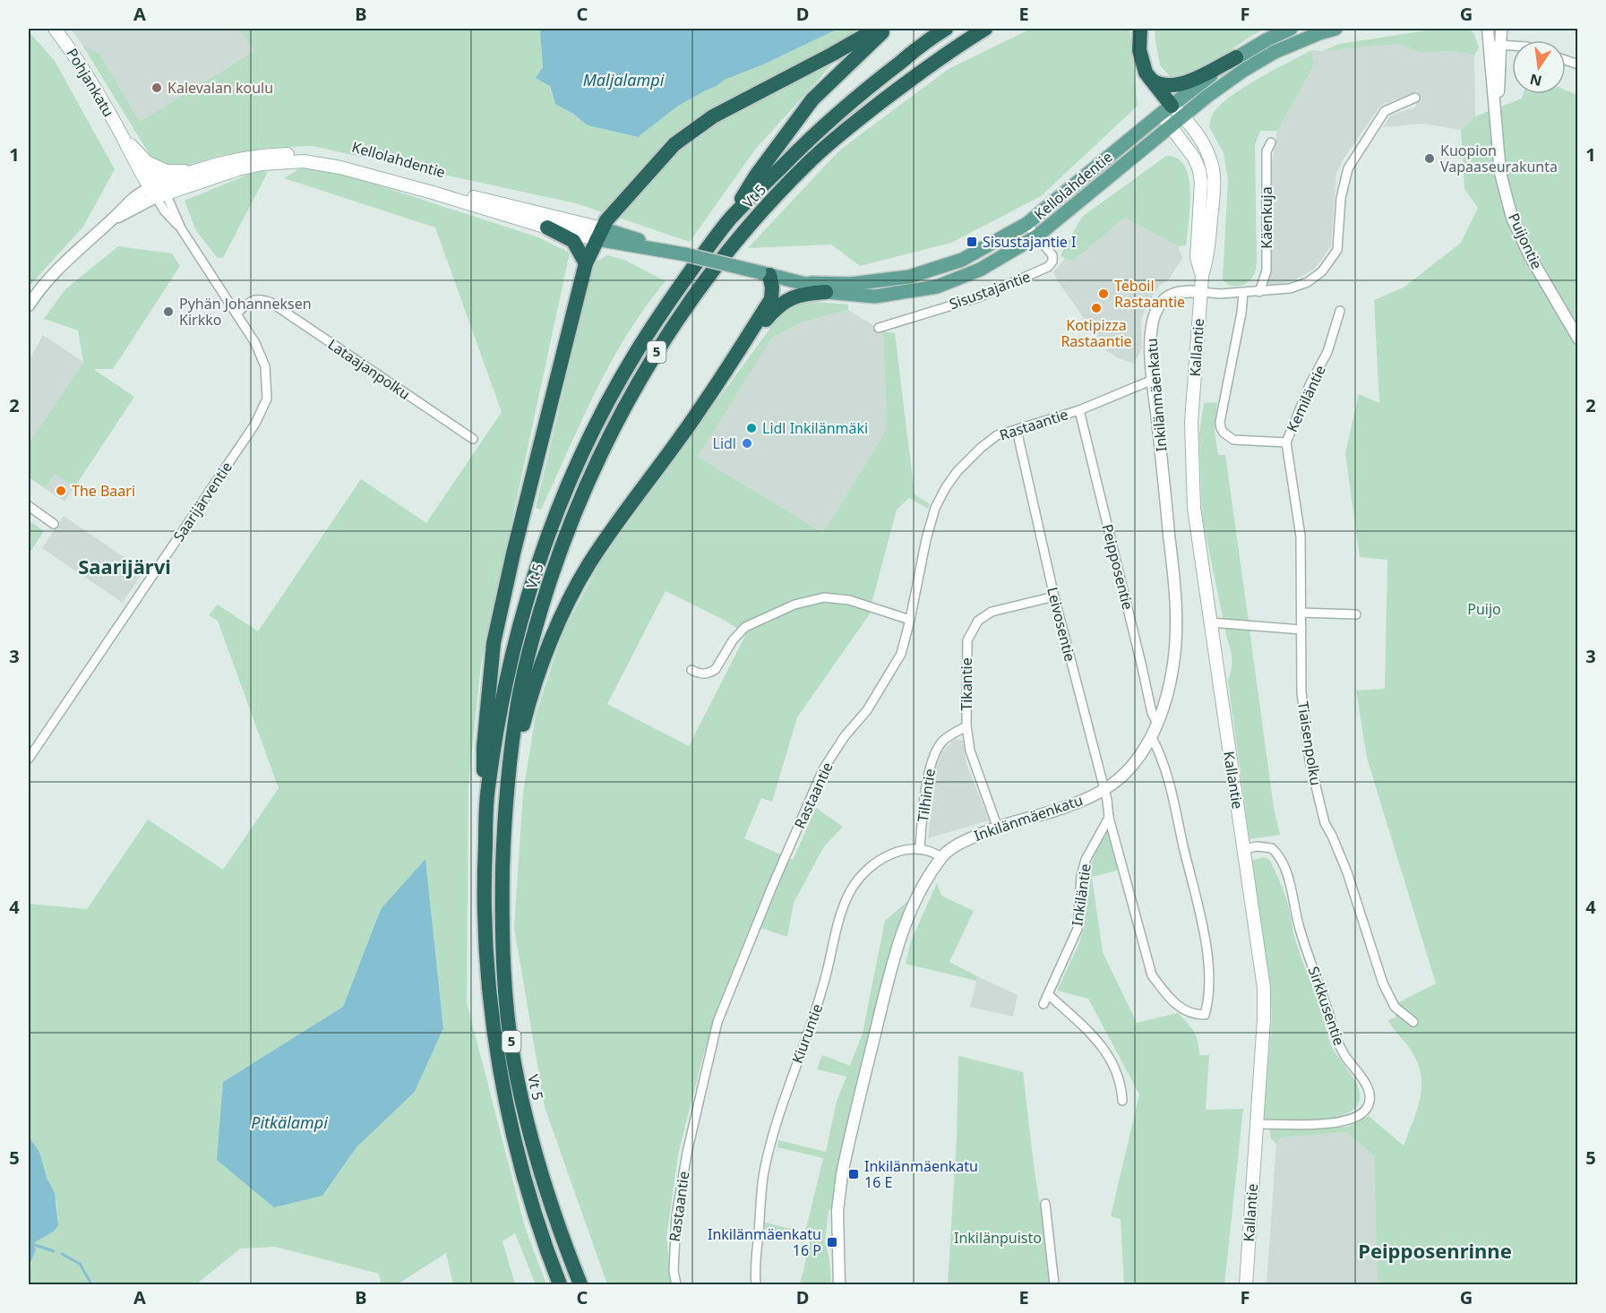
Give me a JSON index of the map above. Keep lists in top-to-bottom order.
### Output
{
  "streets": {
    "highway": ["Vt 5", "5"],
    "main road": ["Pohjankatu", "Kellolahdentie", "Kallantie"],
    "street": [
      "Käenkuja",
      "Puijontie",
      "Sisustajantie",
      "Lataajanpolku",
      "Inkilänmäenkatu",
      "Kemiläntie",
      "Rastaantie",
      "Saarijärventie",
      "Peipposentie",
      "Leivosentie",
      "Tikantie",
      "Tiaisenpolku",
      "Tilhintie",
      "Inkiläntie",
      "Sirkkusentie",
      "Kiuruntie"
    ]
  },
  "crossings": [
    ["Pohjankatu", "Kellolahdentie"],
    ["Pohjankatu", "Saarijärventie"],
    ["Kellolahdentie", "Sisustajantie"],
    ["Kellolahdentie", "Kallantie"],
    ["Kellolahdentie", "Saarijärventie"],
    ["Kallantie", "Inkilänmäenkatu"],
    ["Kallantie", "Sirkkusentie"],
    ["Lataajanpolku", "Saarijärventie"],
    ["Inkilänmäenkatu", "Rastaantie"],
    ["Inkilänmäenkatu", "Peipposentie"],
    ["Inkilänmäenkatu", "Leivosentie"],
    ["Inkilänmäenkatu", "Tikantie"],
    ["Kemiläntie", "Tiaisenpolku"],
    ["Rastaantie", "Peipposentie"],
    ["Rastaantie", "Leivosentie"],
    ["Leivosentie", "Tikantie"],
    ["Leivosentie", "Inkiläntie"],
    ["Tikantie", "Tilhintie"],
    ["Tilhintie", "Kiuruntie"]
  ],
  "districts": ["Saarijärvi", "Peipposenrinne"],
  "water": ["Maljalampi", "Pitkälampi"],
  "parks": ["Puijo", "Inkilänpuisto"],
  "places": {
    "other": [
      "Kalevalan koulu",
      "Kuopion Vapaaseurakunta",
      "Teboil Rastaantie",
      "Kotipizza Rastaantie",
      "Pyhän Johanneksen Kirkko",
      "Lidl Inkilänmäki",
      "Lidl",
      "The Baari"
    ],
    "transit": ["Sisustajantie I", "Inkilänmäenkatu 16 E", "Inkilänmäenkatu 16 P"]
  },
  "north": "bottom",
  "grid": {
    "columns": [
      "A",
      "B",
      "C",
      "D",
      "E",
      "F",
      "G"
    ],
    "rows": [
      "1",
      "2",
      "3",
      "4",
      "5"
    ]
  }
}
